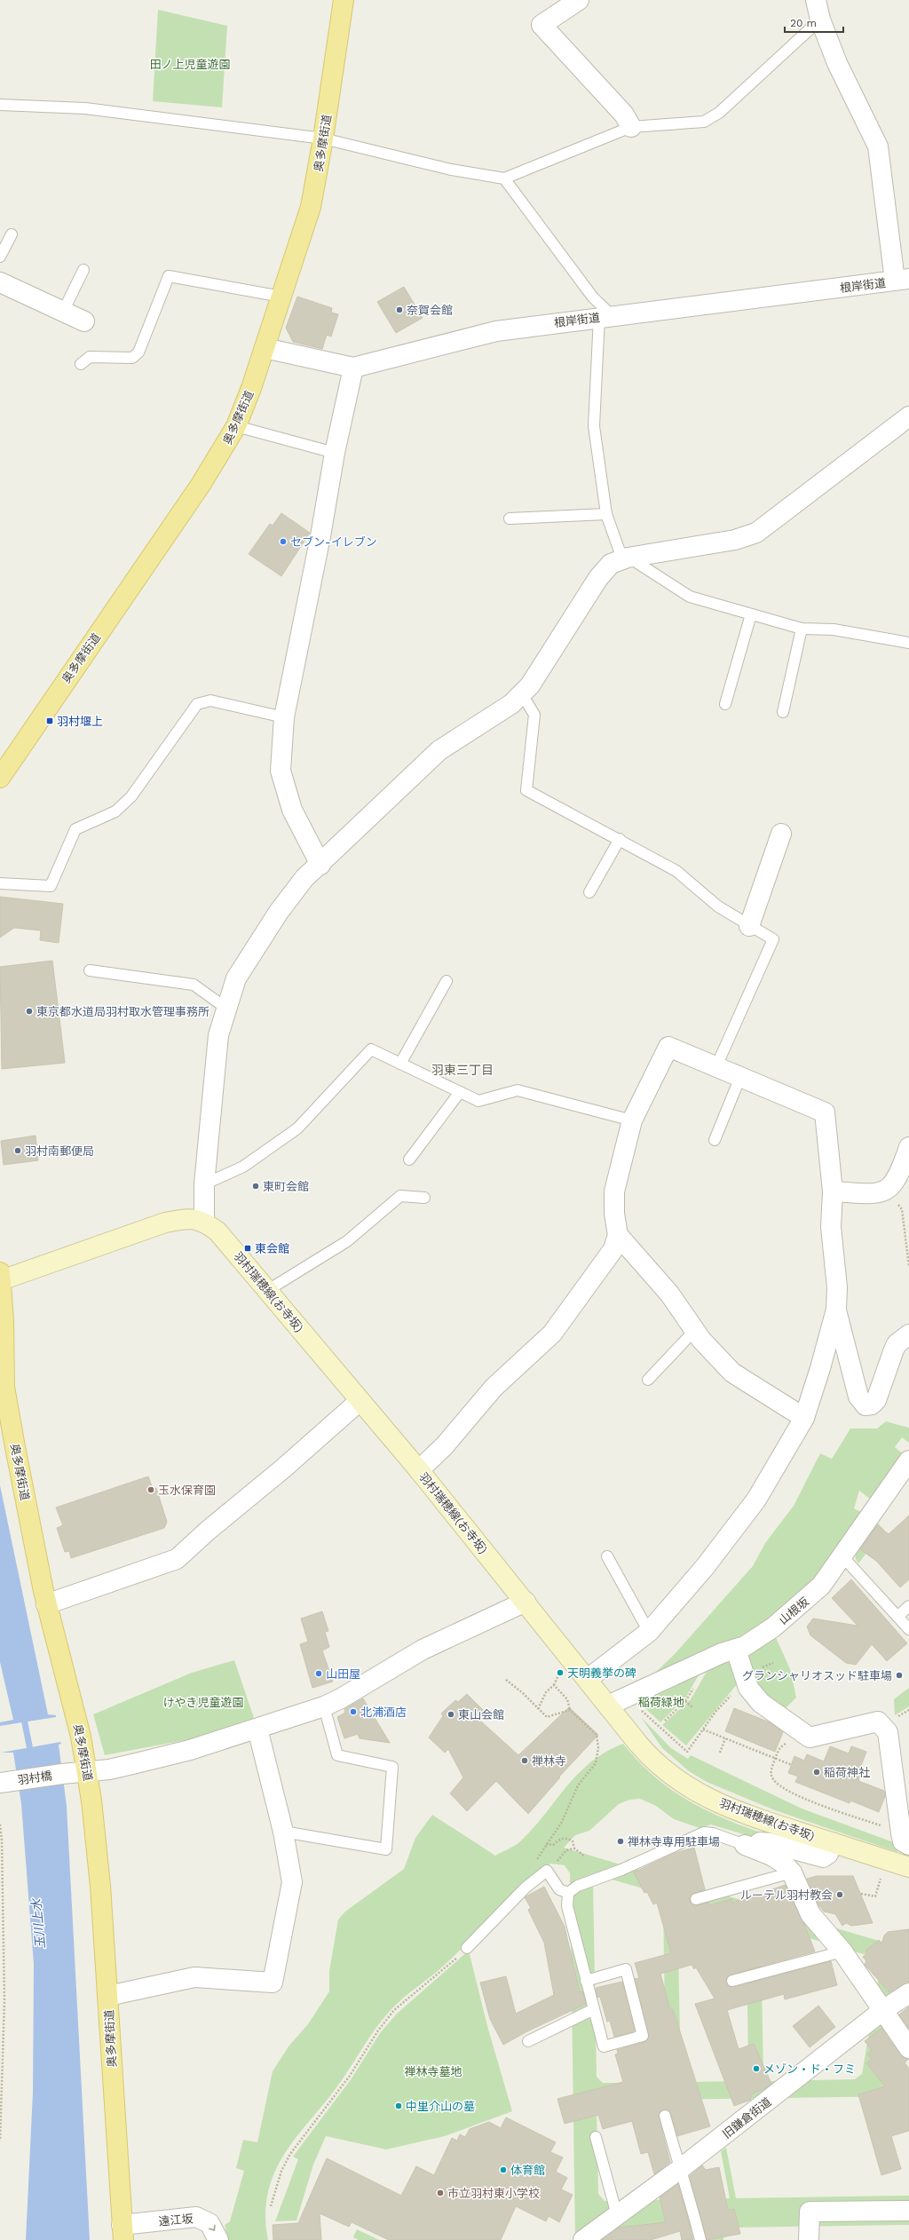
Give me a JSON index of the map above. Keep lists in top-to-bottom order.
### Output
{
  "streets": {
    "main road": ["奥多摩街道", "羽村瑞穂線(お寺坂)"],
    "street": [
      "根岸街道",
      "山根坂",
      "羽村橋",
      "旧鎌倉街道",
      "遠江坂"
    ]
  },
  "crossings": [
    ["奥多摩街道", "根岸街道"],
    ["奥多摩街道", "羽村橋"],
    ["奥多摩街道", "遠江坂"],
    ["羽村瑞穂線(お寺坂)", "山根坂"],
    ["羽村瑞穂線(お寺坂)", "羽村橋"]
  ],
  "one_way": ["遠江坂"],
  "districts": ["羽東三丁目"],
  "water": ["玉川上水"],
  "parks": [
    "田ノ上児童遊園",
    "けやき児童遊園",
    "稲荷緑地",
    "禅林寺墓地"
  ],
  "places": {
    "other": [
      "奈賀会館",
      "セブン-イレブン",
      "東京都水道局羽村取水管理事務所",
      "羽村南郵便局",
      "東町会館",
      "玉水保育園",
      "天明義挙の碑",
      "山田屋",
      "グランシャリオスッド駐車場",
      "北浦酒店",
      "東山会館",
      "禅林寺",
      "稲荷神社",
      "禅林寺専用駐車場",
      "ルーテル羽村教会",
      "メゾン・ド・フミ",
      "中里介山の墓",
      "体育館",
      "市立羽村東小学校"
    ],
    "transit": ["羽村堰上", "東会館"]
  },
  "scale_bar": "20 m"
}
